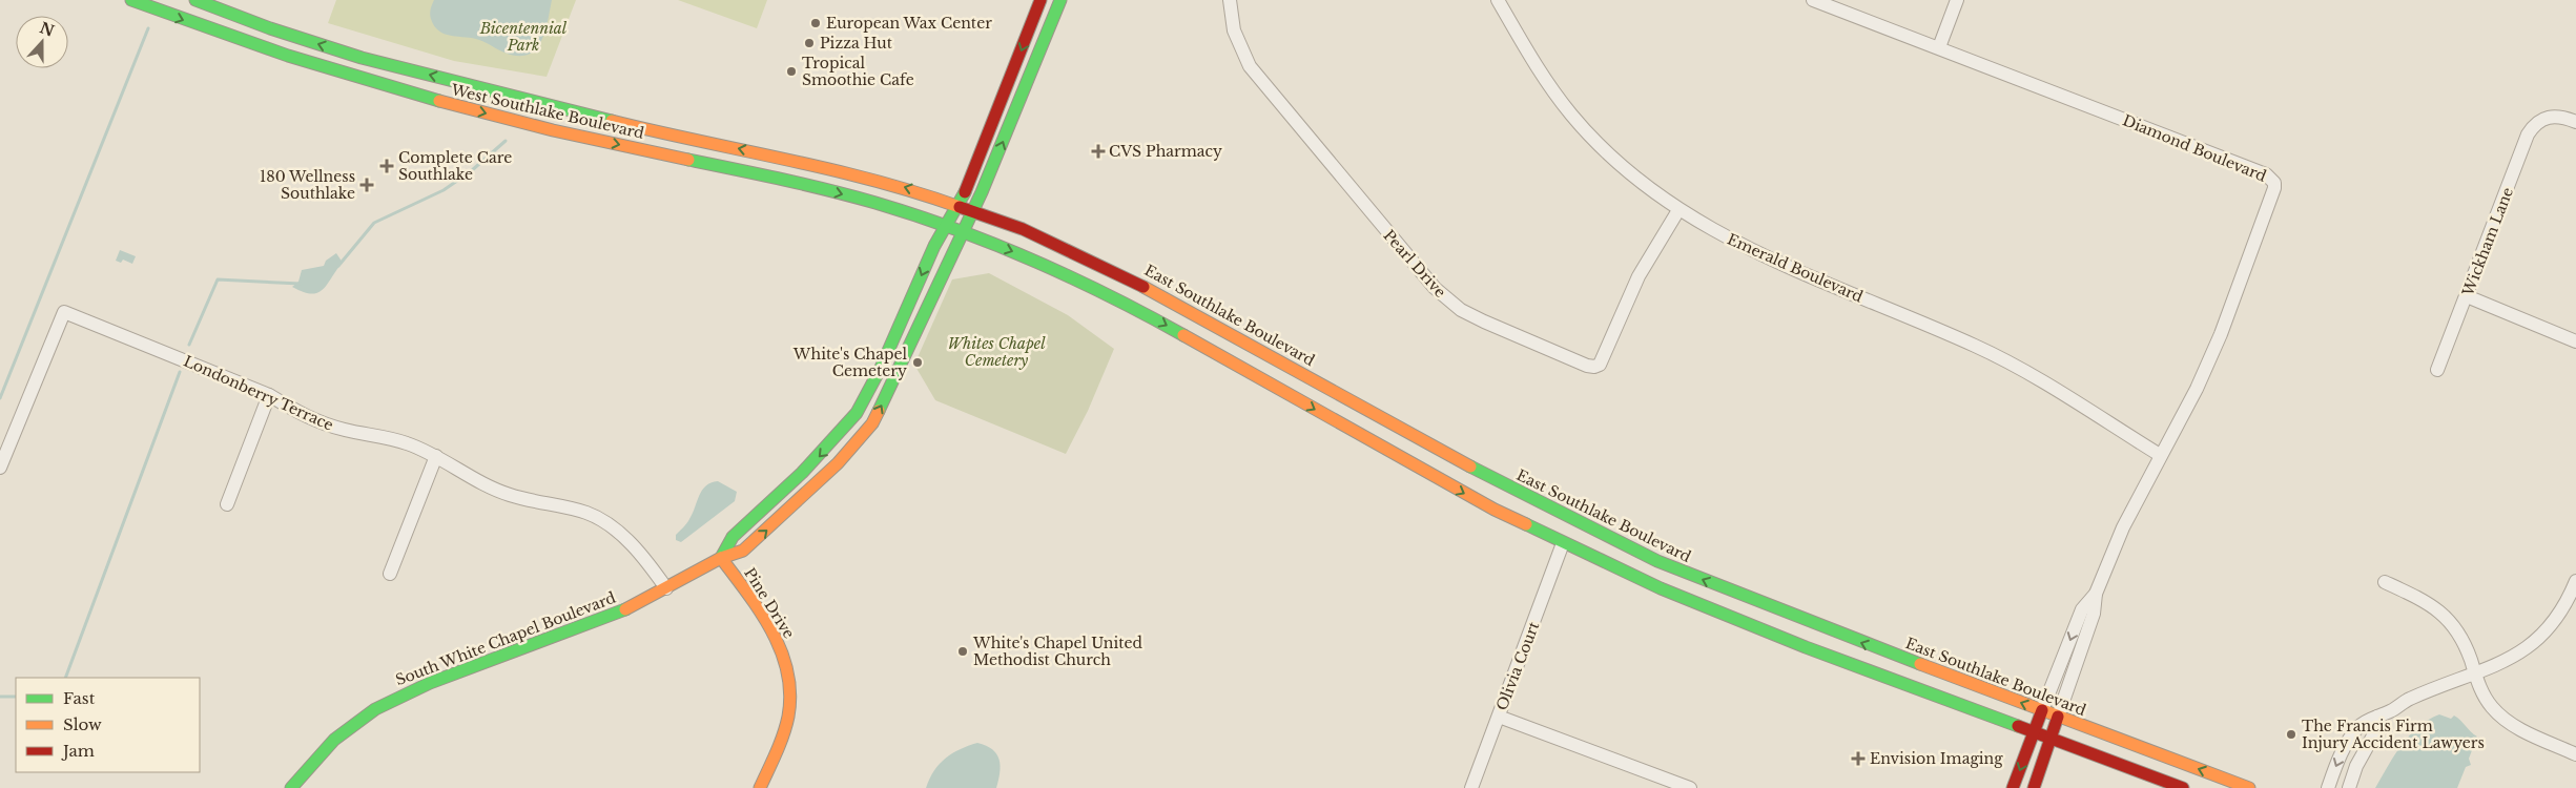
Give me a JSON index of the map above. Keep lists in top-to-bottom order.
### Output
{
  "streets": {
    "main road": [
      "West Southlake Boulevard",
      "East Southlake Boulevard",
      "Pine Drive",
      "South White Chapel Boulevard"
    ],
    "street": [
      "Diamond Boulevard",
      "Wickham Lane",
      "Pearl Drive",
      "Emerald Boulevard",
      "Londonberry Terrace",
      "Olivia Court"
    ]
  },
  "crossings": [
    ["West Southlake Boulevard", "East Southlake Boulevard"],
    ["West Southlake Boulevard", "South White Chapel Boulevard"],
    ["Diamond Boulevard", "Emerald Boulevard"],
    ["Diamond Boulevard", "East Southlake Boulevard"],
    ["Pearl Drive", "Emerald Boulevard"],
    ["East Southlake Boulevard", "South White Chapel Boulevard"],
    ["Londonberry Terrace", "South White Chapel Boulevard"],
    ["Pine Drive", "South White Chapel Boulevard"]
  ],
  "parks": ["Bicentennial Park", "Whites Chapel Cemetery"],
  "places": {
    "other": [
      "European Wax Center",
      "Pizza Hut",
      "Tropical Smoothie Cafe",
      "White's Chapel Cemetery",
      "White's Chapel United Methodist Church",
      "The Francis Firm Injury Accident Lawyers"
    ],
    "health": [
      "CVS Pharmacy",
      "Complete Care Southlake",
      "180 Wellness Southlake",
      "Envision Imaging"
    ]
  },
  "legend": ["Fast", "Slow", "Jam"],
  "north": "top"
}
